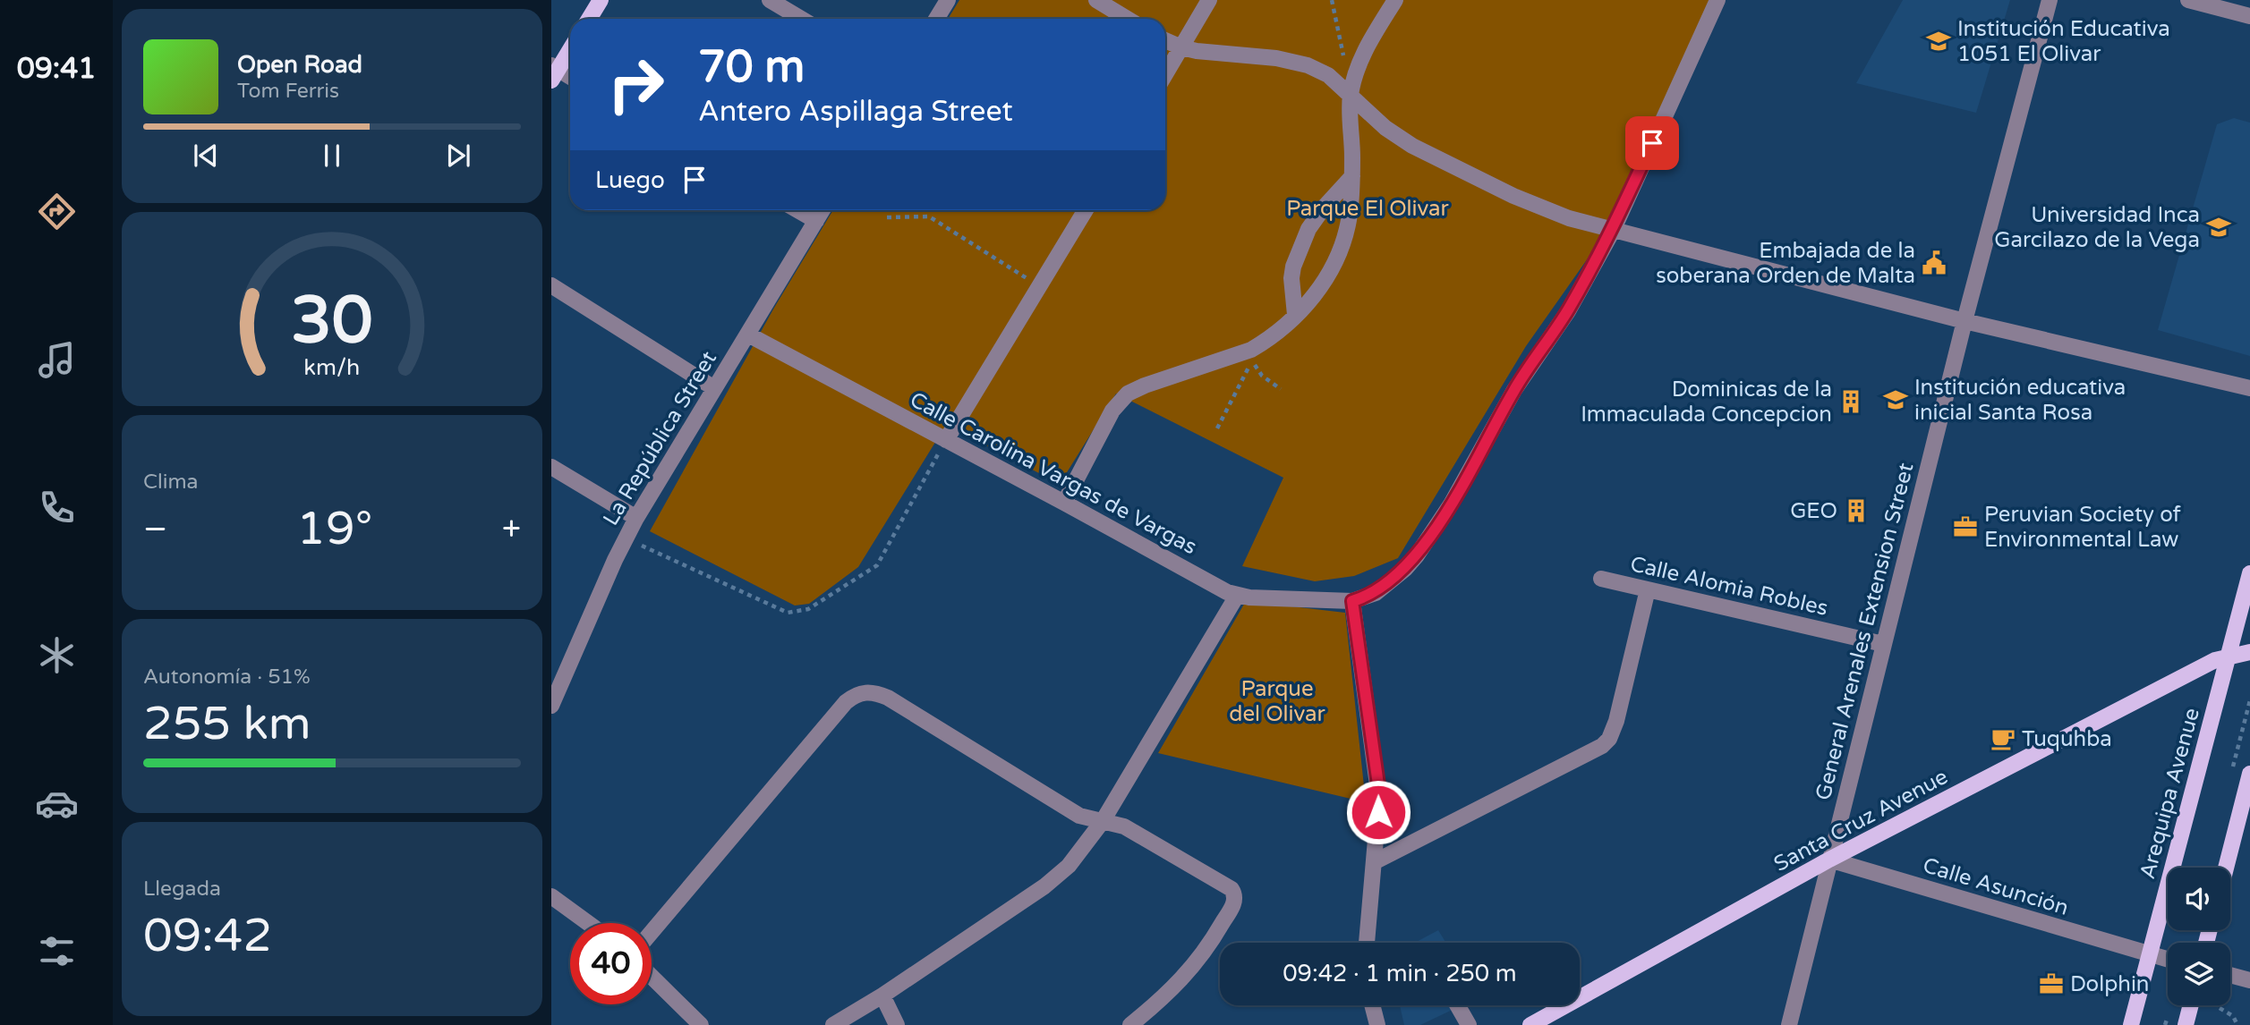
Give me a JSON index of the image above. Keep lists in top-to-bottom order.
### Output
{
  "streets": {
    "main road": ["Arequipa Avenue", "Santa Cruz Avenue"],
    "street": [
      "La República Street",
      "Calle Carolina Vargas de Vargas",
      "Calle Alomia Robles",
      "General Arenales Extension Street",
      "Calle Asunción"
    ]
  },
  "crossings": [
    ["La República Street", "Calle Carolina Vargas de Vargas"],
    ["Calle Alomia Robles", "General Arenales Extension Street"],
    ["General Arenales Extension Street", "Santa Cruz Avenue"],
    ["General Arenales Extension Street", "Calle Asunción"],
    ["Arequipa Avenue", "Santa Cruz Avenue"],
    ["Arequipa Avenue", "Calle Asunción"],
    ["Santa Cruz Avenue", "Calle Asunción"]
  ],
  "parks": ["Parque El Olivar", "Parque del Olivar"],
  "places": {
    "school or university": ["Institución Educativa 1051 El Olivar", "Universidad Inca Garcilazo de la Vega", "Institución educativa inicial Santa Rosa"],
    "public building": ["Embajada de la soberana Orden de Malta"],
    "building": ["Dominicas de la Immaculada Concepcion", "GEO"],
    "office": ["Peruvian Society of Environmental Law", "Dolphin"],
    "cafe": ["Tuquhba"]
  },
  "page": {
    "tabs": "09:41",
    "turn": ["70 m", "Antero Aspillaga Street"],
    "song": ["Open Road", "Tom Ferris"],
    "then": "Luego",
    "tile": [
      "Clima",
      ["Autonomía · 51%", "255 km"],
      ["Llegada", "09:42"]
    ],
    "heat": ["−", "19°", "+"],
    "limit": "40",
    "trip": "09:42 · 1 min · 250 m",
    "gauge": ["30", "km/h"]
  }
}
